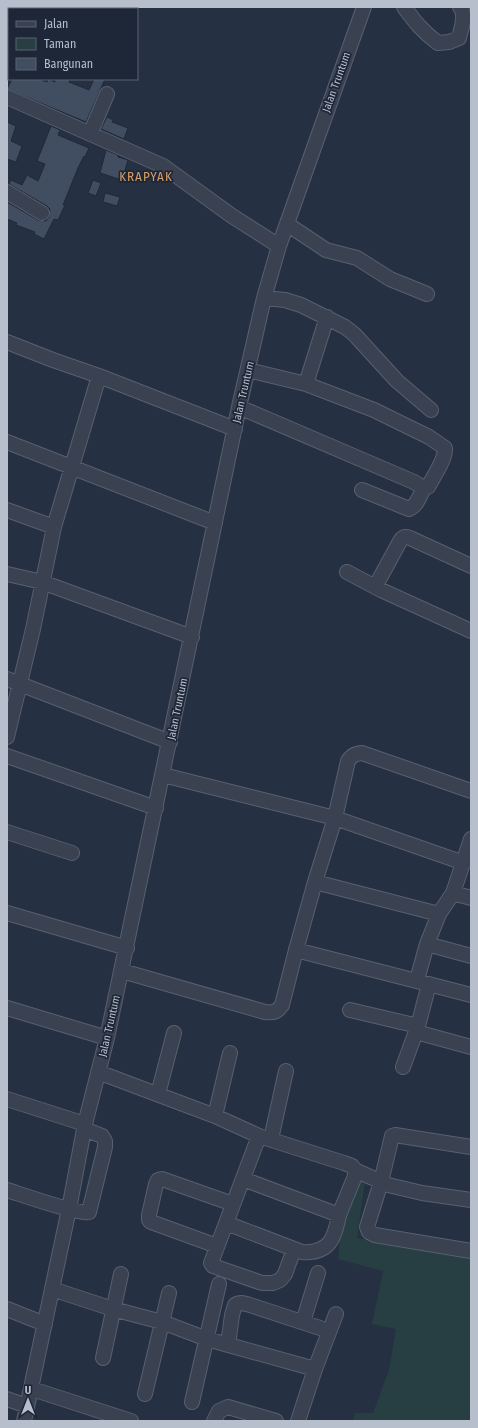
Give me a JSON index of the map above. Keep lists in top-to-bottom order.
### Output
{
  "streets": {
    "street": ["Jalan Truntum"]
  },
  "districts": ["KRAPYAK"],
  "legend": ["Jalan", "Taman", "Bangunan"],
  "north": "top"
}
